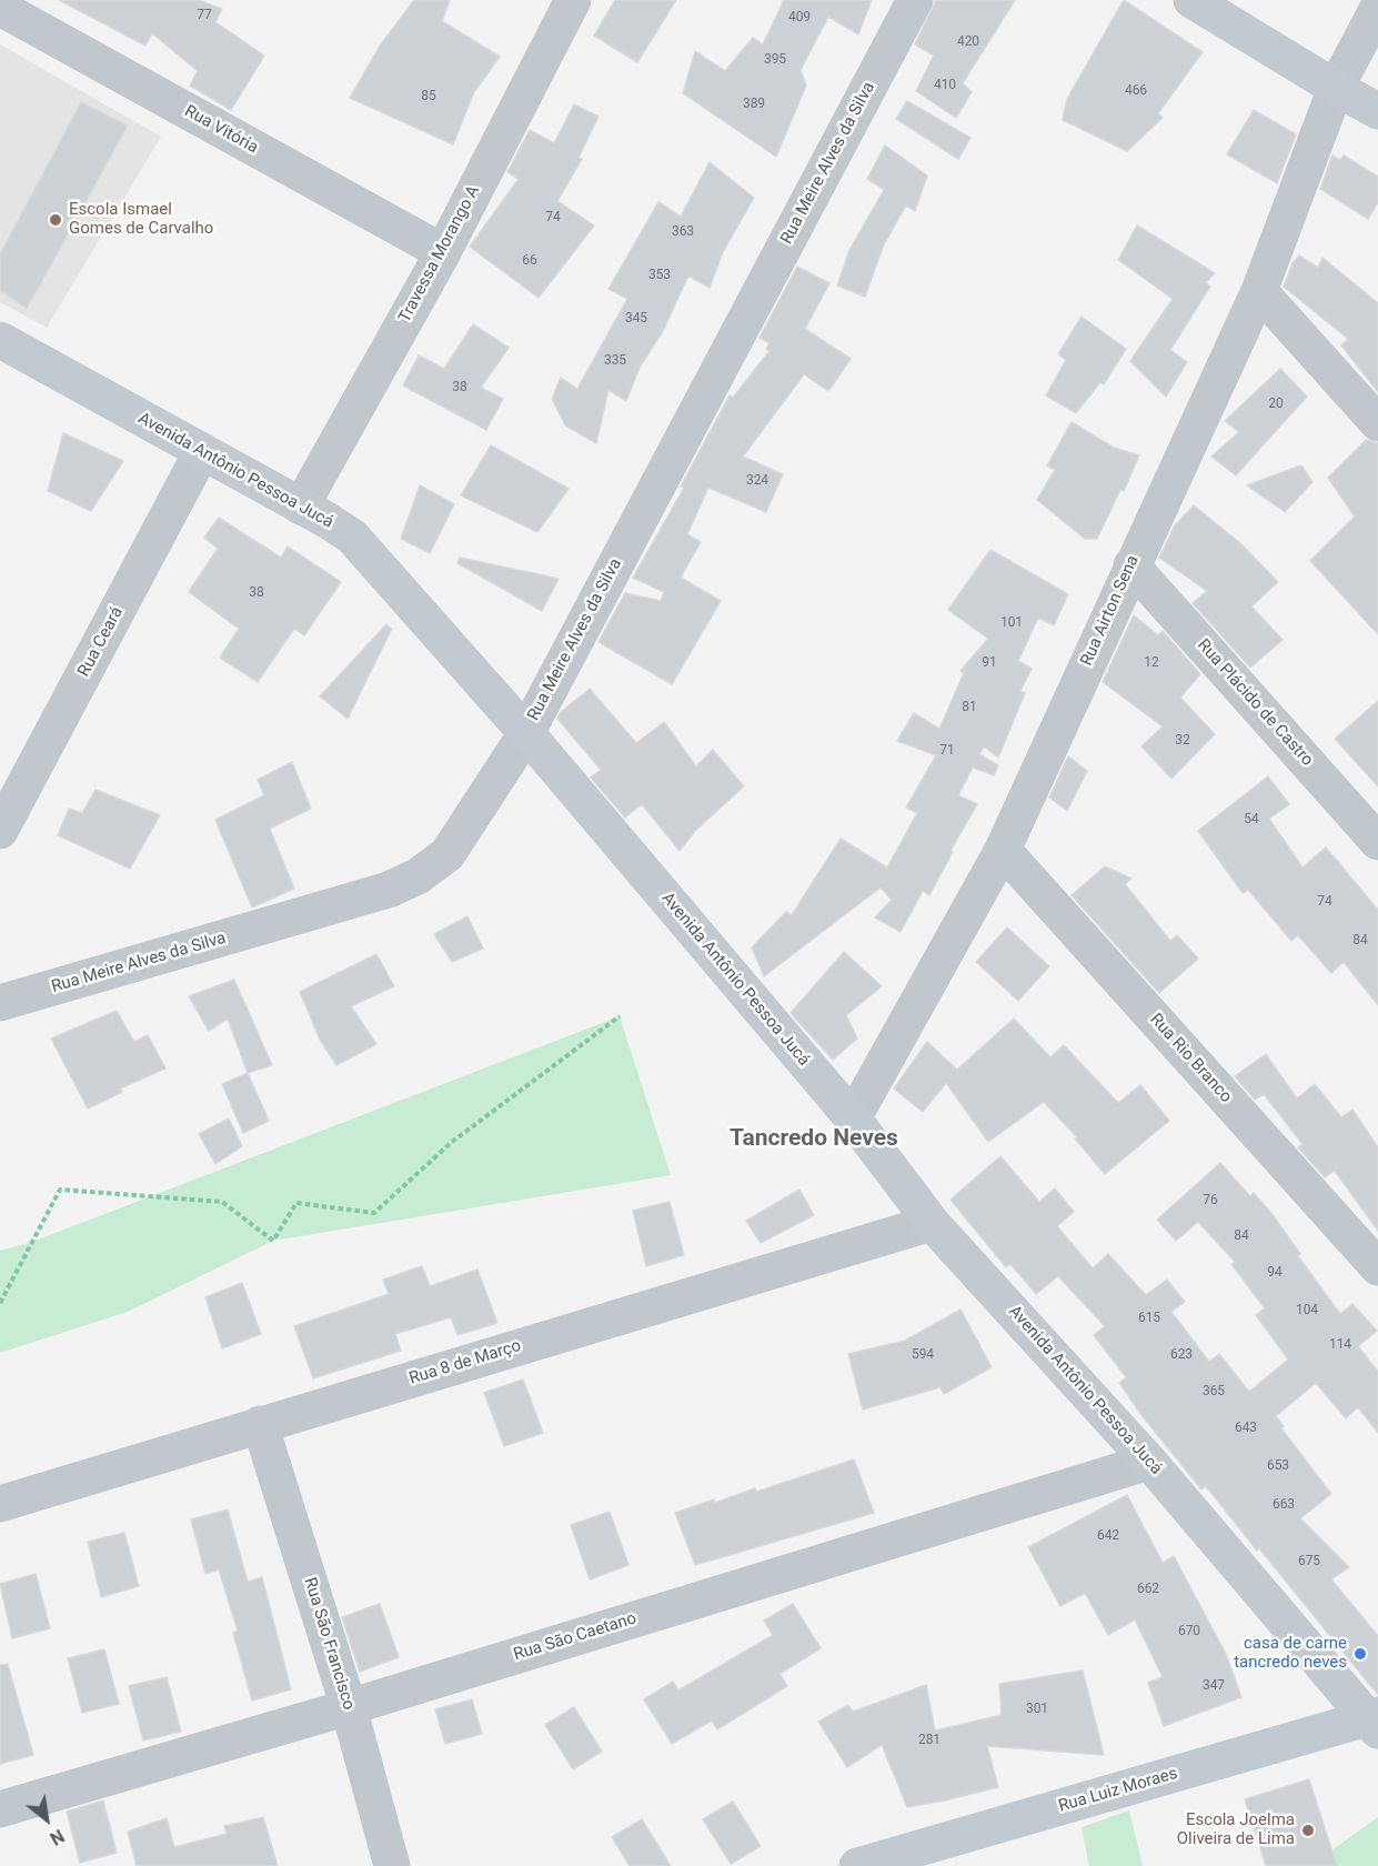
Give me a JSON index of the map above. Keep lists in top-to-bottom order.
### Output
{
  "streets": {
    "street": [
      "Rua Vitória",
      "Rua Meire Alves da Silva",
      "Travessa Morango A",
      "Avenida Antônio Pessoa Jucá",
      "Rua Airton Sena",
      "Rua Ceará",
      "Rua Plácido de Castro",
      "Rua Rio Branco",
      "Rua 8 de Março",
      "Rua São Caetano",
      "Rua São Francisco",
      "Rua Luiz Moraes"
    ]
  },
  "crossings": [
    ["Rua Vitória", "Travessa Morango A"],
    ["Rua Meire Alves da Silva", "Avenida Antônio Pessoa Jucá"],
    ["Travessa Morango A", "Avenida Antônio Pessoa Jucá"],
    ["Avenida Antônio Pessoa Jucá", "Rua Airton Sena"],
    ["Avenida Antônio Pessoa Jucá", "Rua Ceará"],
    ["Avenida Antônio Pessoa Jucá", "Rua 8 de Março"],
    ["Avenida Antônio Pessoa Jucá", "Rua São Caetano"],
    ["Avenida Antônio Pessoa Jucá", "Rua Luiz Moraes"],
    ["Rua Airton Sena", "Rua Plácido de Castro"],
    ["Rua Airton Sena", "Rua Rio Branco"],
    ["Rua 8 de Março", "Rua São Francisco"],
    ["Rua São Caetano", "Rua São Francisco"]
  ],
  "districts": ["Tancredo Neves"],
  "places": ["Escola Ismael Gomes de Carvalho", "casa de carne tancredo neves", "Escola Joelma Oliveira de Lima"],
  "house_numbers": [
    "77",
    "409",
    "420",
    "395",
    "410",
    "466",
    "85",
    "389",
    "74",
    "363",
    "66",
    "353",
    "345",
    "335",
    "38",
    "20",
    "324",
    "38",
    "101",
    "91",
    "12",
    "81",
    "32",
    "71",
    "54",
    "74",
    "84",
    "76",
    "84",
    "94",
    "104",
    "615",
    "114",
    "594",
    "623",
    "365",
    "643",
    "653",
    "663",
    "642",
    "675",
    "662",
    "670",
    "347",
    "301",
    "281"
  ],
  "north": "bottom right"
}
